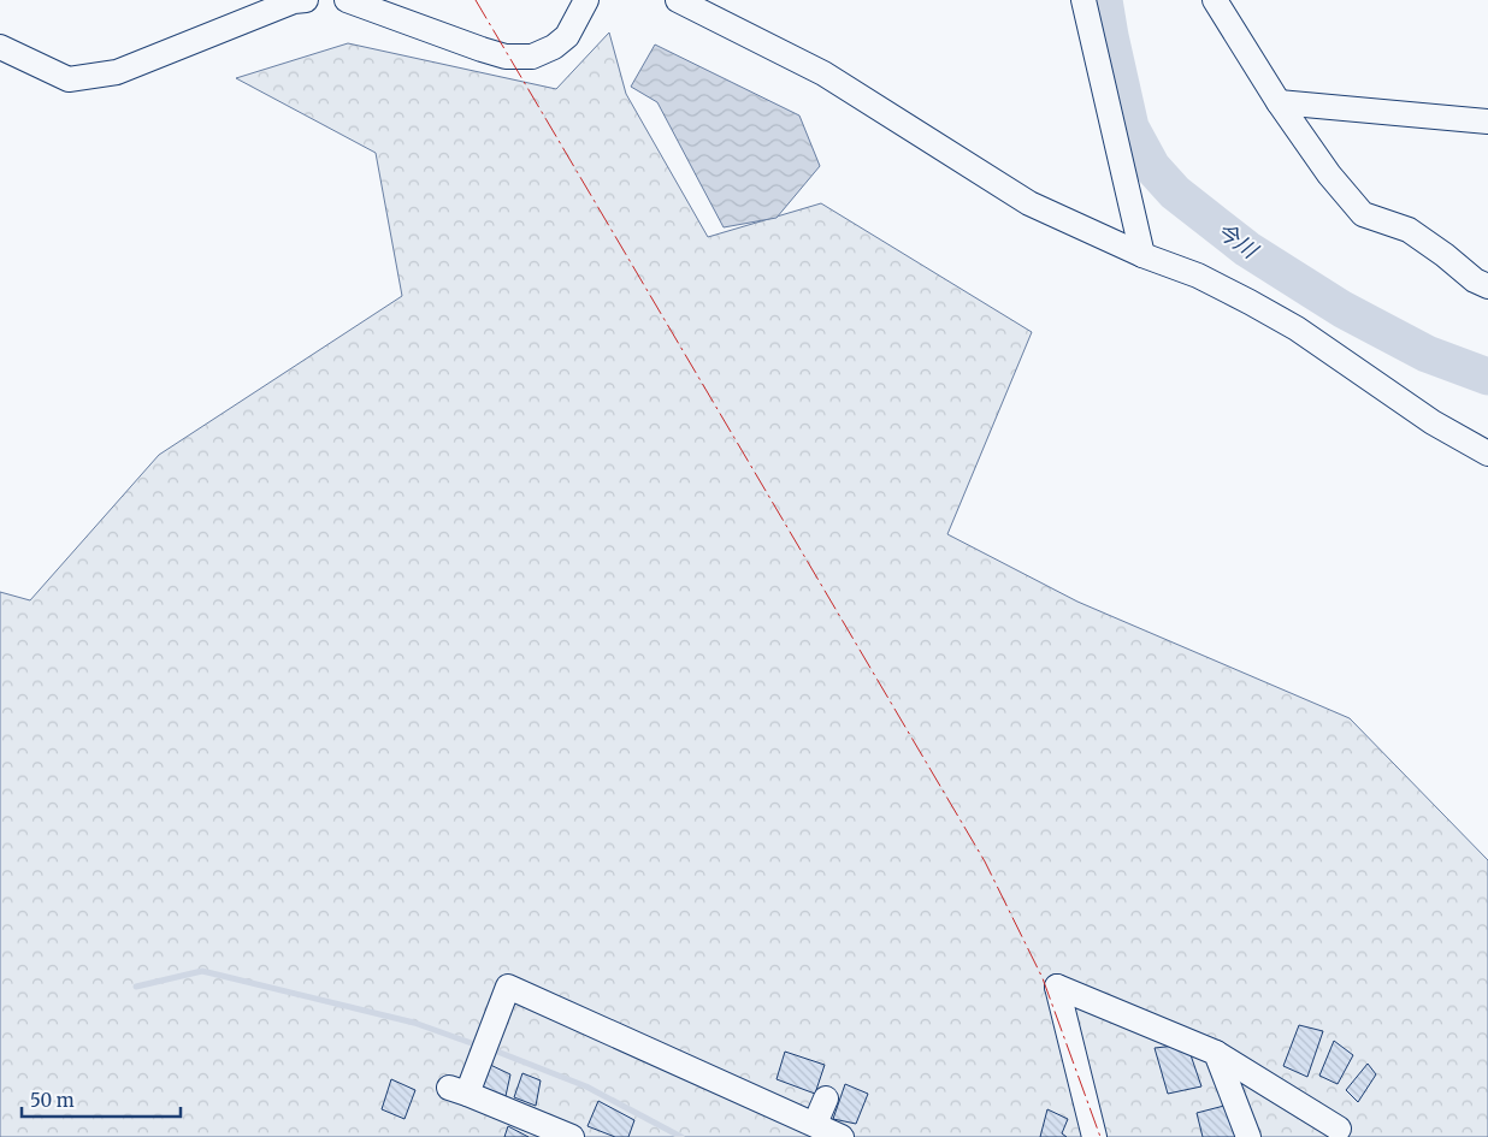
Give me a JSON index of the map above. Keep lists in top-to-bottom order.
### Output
{
  "water": ["今川"],
  "scale_bar": "50 m"
}
